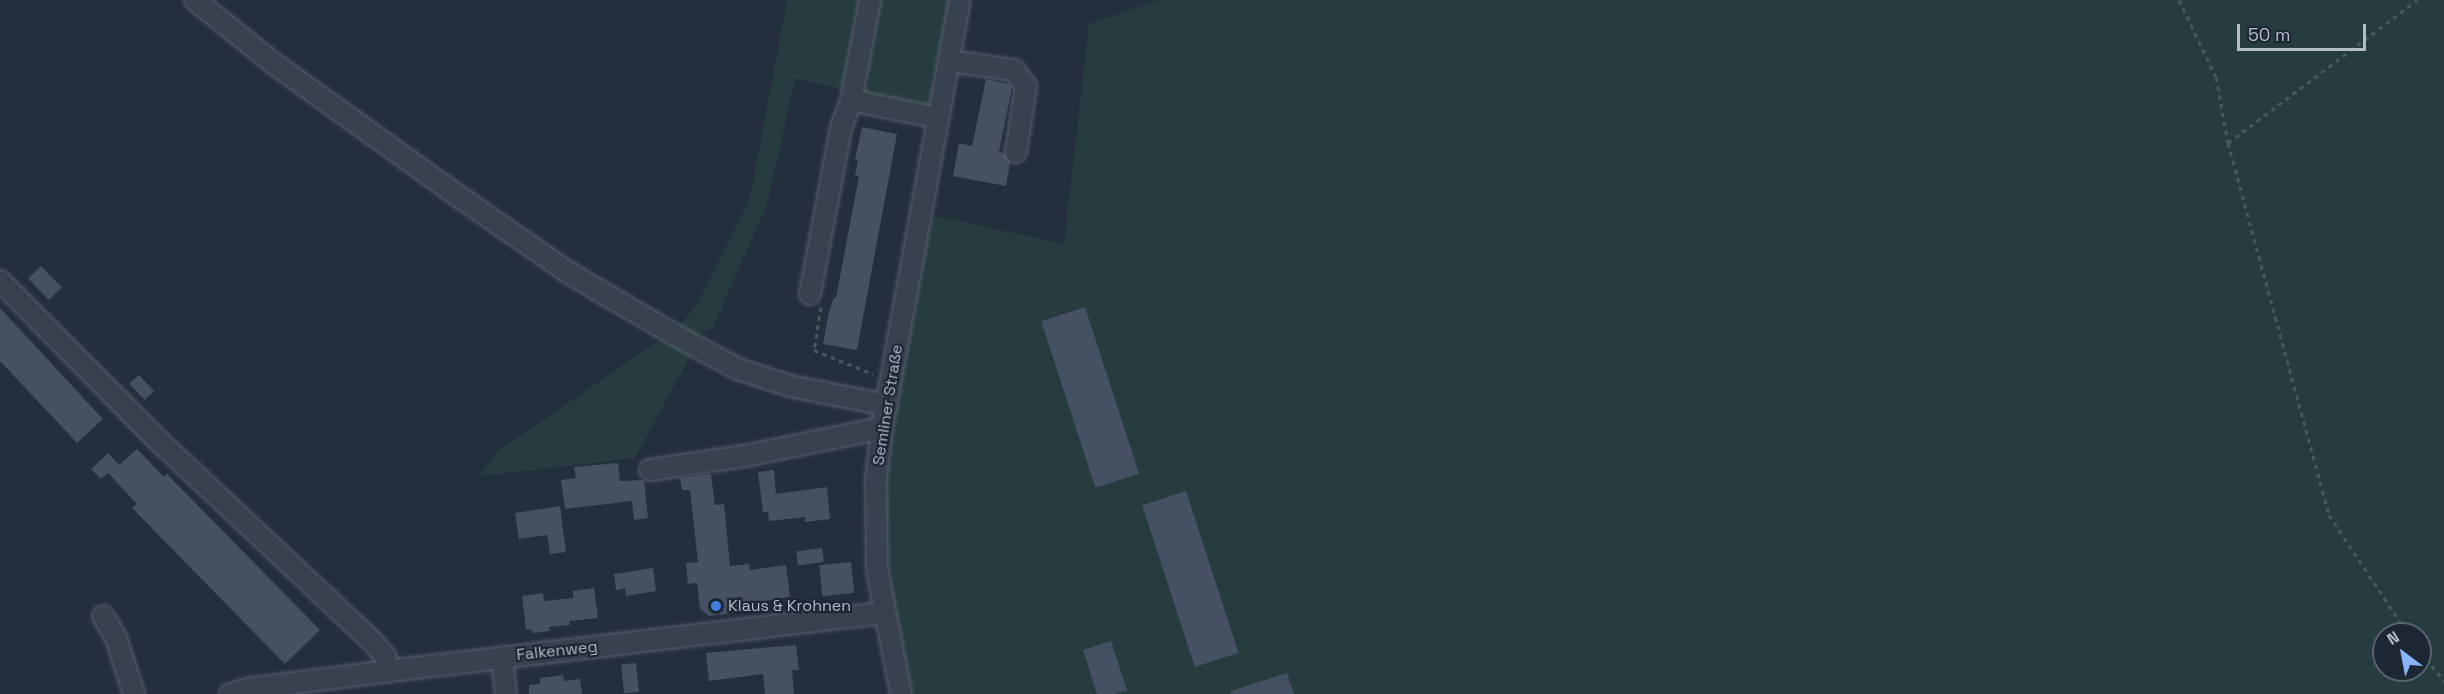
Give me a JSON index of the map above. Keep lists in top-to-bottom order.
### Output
{
  "streets": {
    "street": ["Semliner Straße", "Falkenweg"]
  },
  "crossings": [
    ["Semliner Straße", "Falkenweg"]
  ],
  "places": ["Klaus & Krohnen"],
  "scale_bar": "50 m",
  "north": "top left"
}
